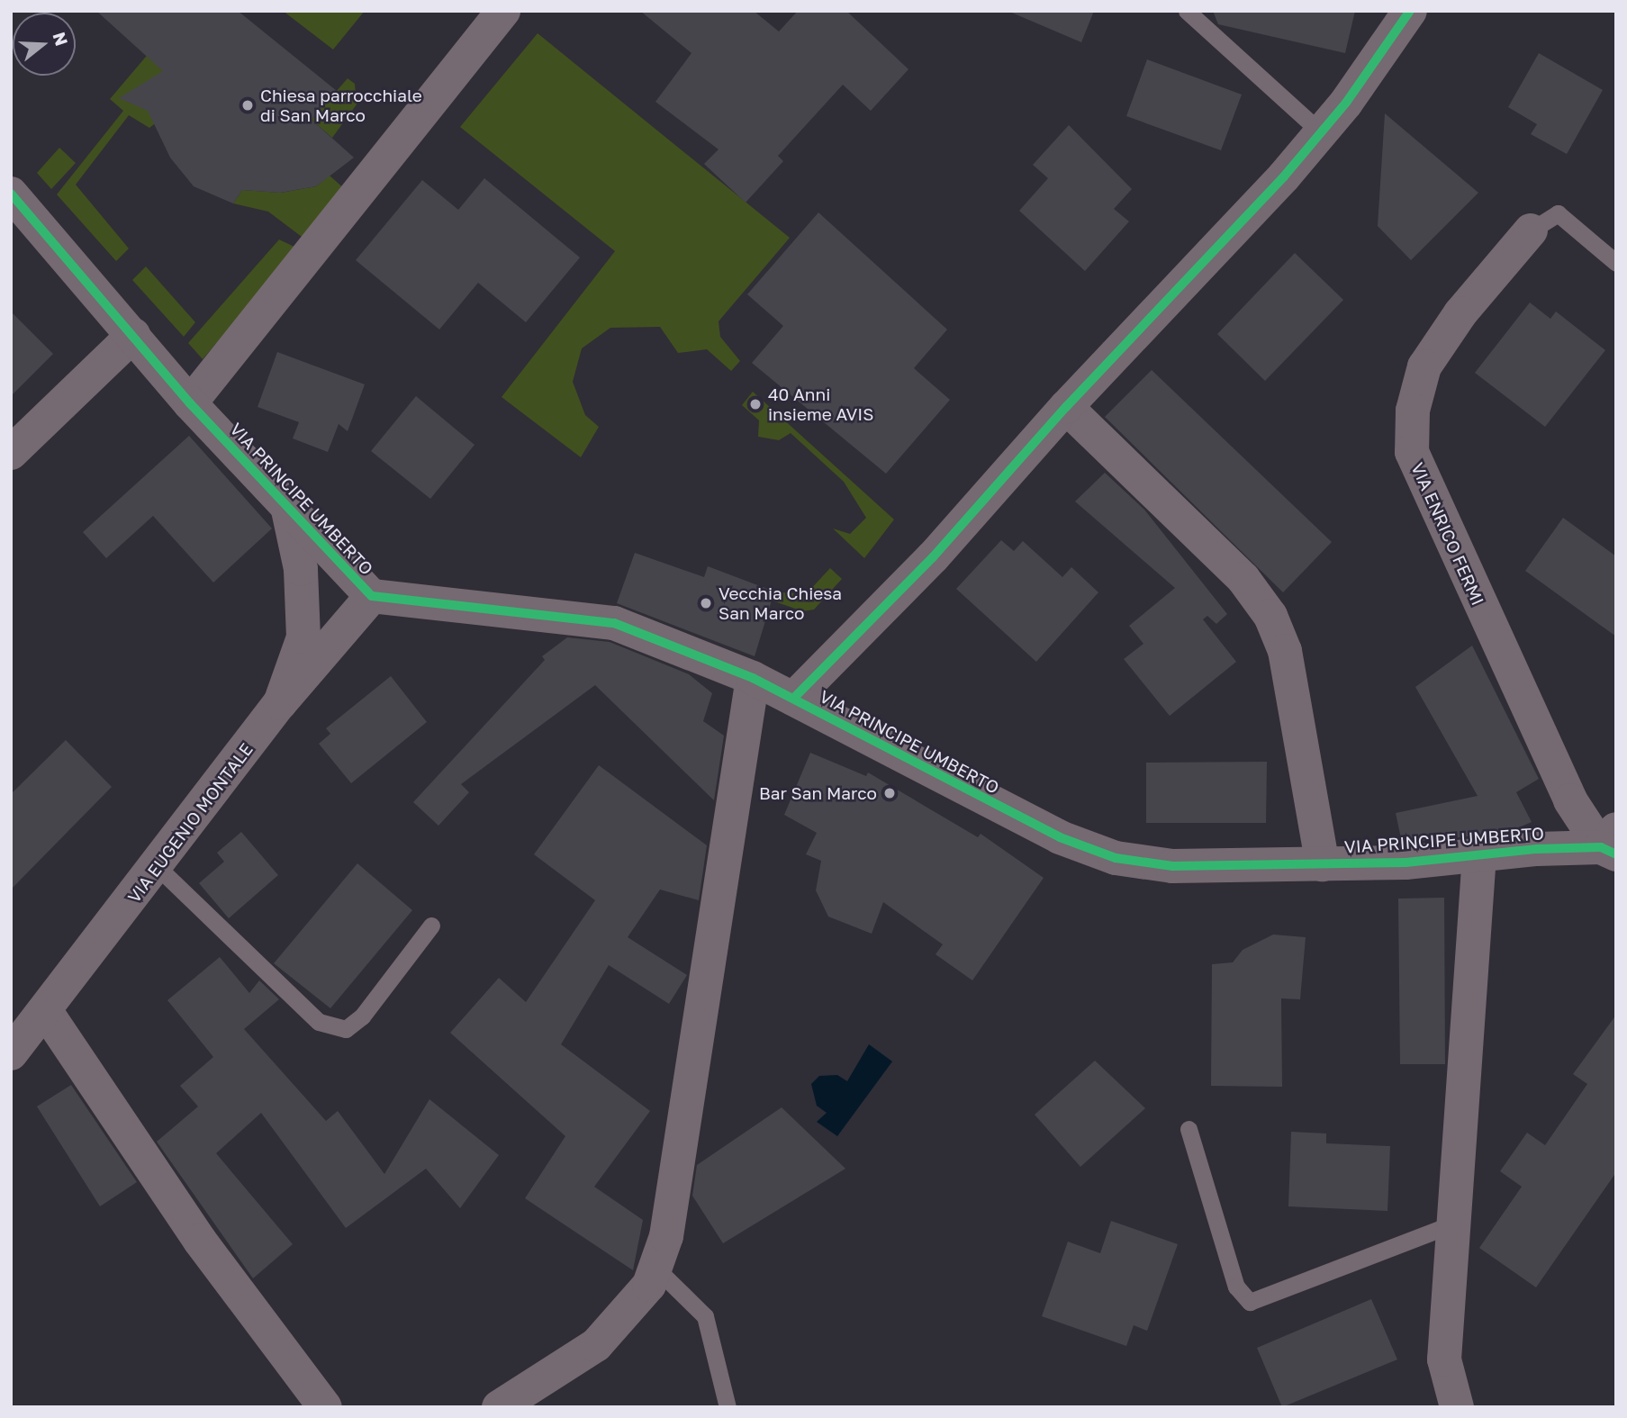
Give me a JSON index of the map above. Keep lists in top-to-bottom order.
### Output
{
  "streets": {
    "street": ["VIA PRINCIPE UMBERTO", "VIA ENRICO FERMI", "VIA EUGENIO MONTALE"]
  },
  "crossings": [
    ["VIA PRINCIPE UMBERTO", "VIA ENRICO FERMI"],
    ["VIA PRINCIPE UMBERTO", "VIA EUGENIO MONTALE"]
  ],
  "places": [
    "Chiesa parrocchiale di San Marco",
    "40 Anni insieme AVIS",
    "Vecchia Chiesa San Marco",
    "Bar San Marco"
  ],
  "north": "right"
}
